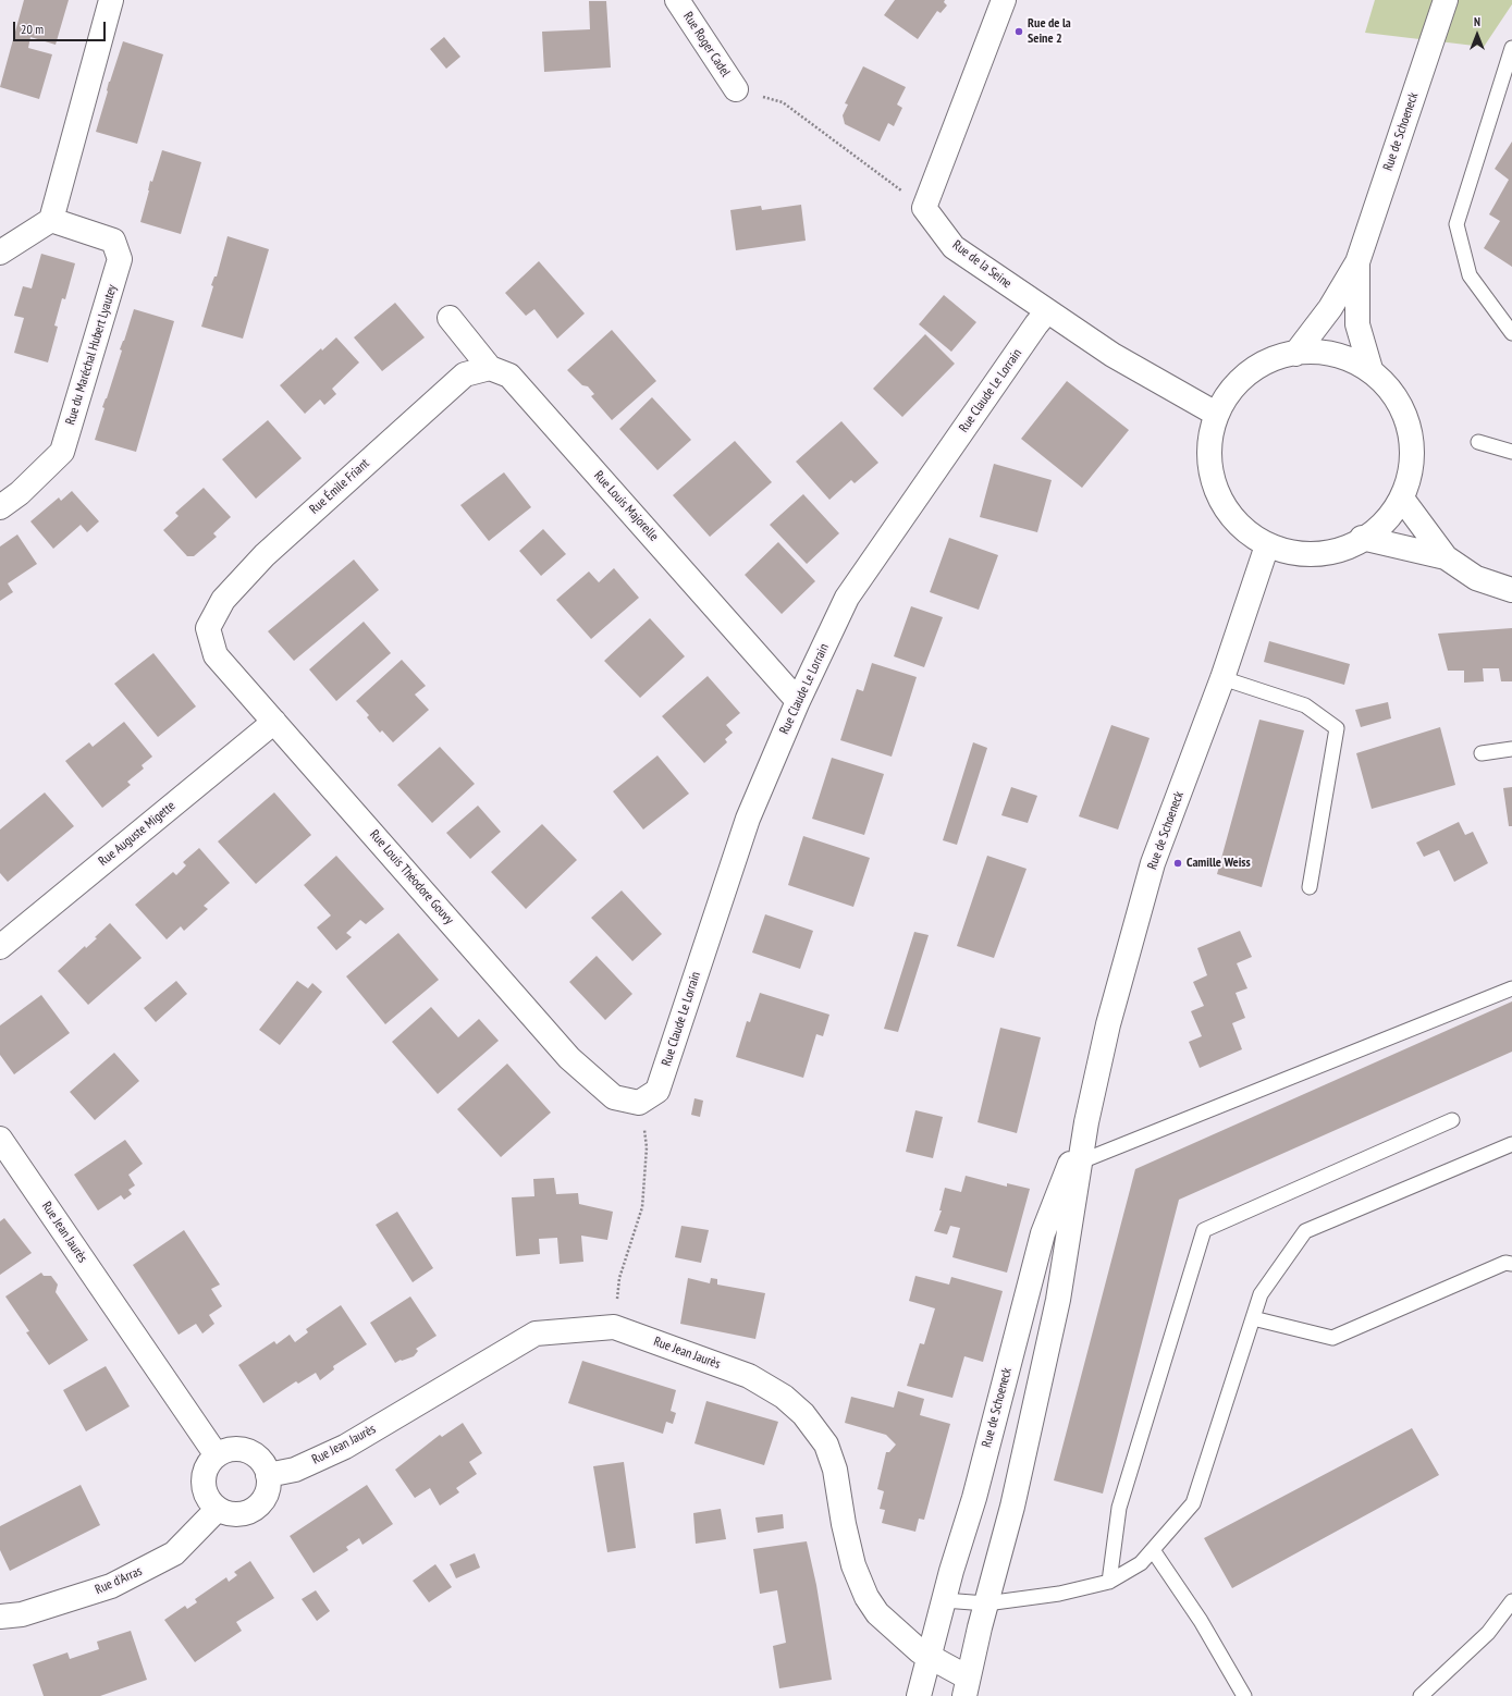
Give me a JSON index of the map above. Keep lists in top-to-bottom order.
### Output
{
  "streets": {
    "street": [
      "Rue Roger Cadel",
      "Rue de Schoeneck",
      "Rue de la Seine",
      "Rue du Maréchal Hubert Lyautey",
      "Rue Claude Le Lorrain",
      "Rue Émile Friant",
      "Rue Louis Majorelle",
      "Rue Auguste Migette",
      "Rue Louis Théodore Gouvy",
      "Rue Jean Jaurès",
      "Rue d'Arras"
    ]
  },
  "crossings": [
    ["Rue de Schoeneck", "Rue Jean Jaurès"],
    ["Rue de la Seine", "Rue Claude Le Lorrain"],
    ["Rue Claude Le Lorrain", "Rue Louis Majorelle"],
    ["Rue Claude Le Lorrain", "Rue Louis Théodore Gouvy"],
    ["Rue Émile Friant", "Rue Louis Majorelle"],
    ["Rue Émile Friant", "Rue Louis Théodore Gouvy"],
    ["Rue Auguste Migette", "Rue Louis Théodore Gouvy"],
    ["Rue Jean Jaurès", "Rue d'Arras"]
  ],
  "places": ["Rue de la Seine 2", "Camille Weiss"],
  "scale_bar": "20 m",
  "north": "top"
}
